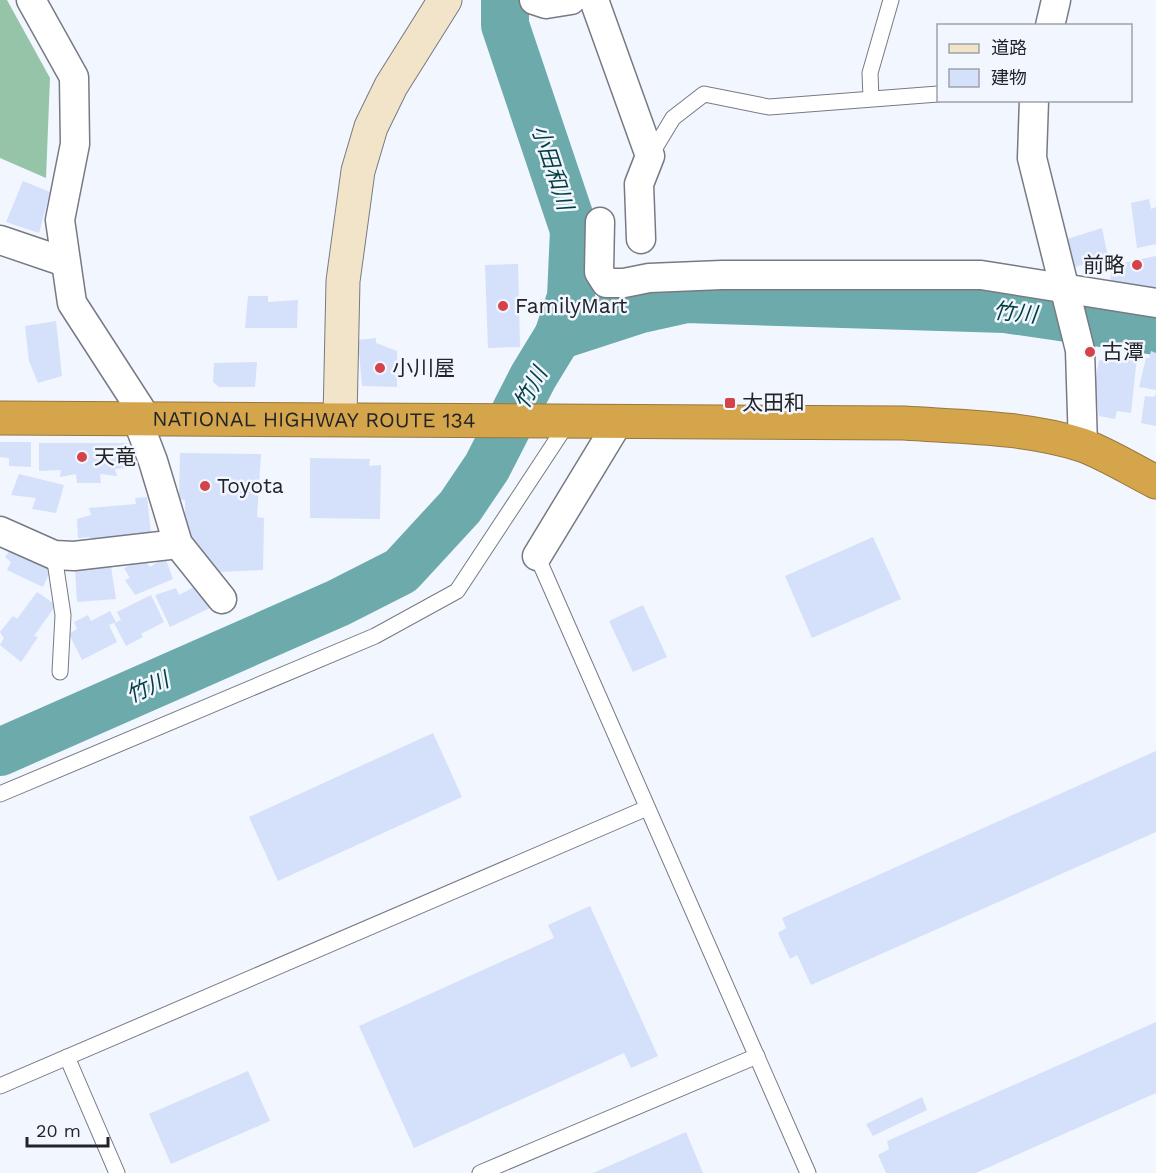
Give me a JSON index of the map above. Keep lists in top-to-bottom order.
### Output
{
  "streets": {
    "highway": ["NATIONAL HIGHWAY ROUTE 134"]
  },
  "water": ["小田和川", "竹川"],
  "places": {
    "other": [
      "前略",
      "FamilyMart",
      "古潭",
      "小川屋",
      "天竜",
      "Toyota"
    ],
    "transit": ["太田和"]
  },
  "legend": ["道路", "建物"],
  "scale_bar": "20 m"
}
